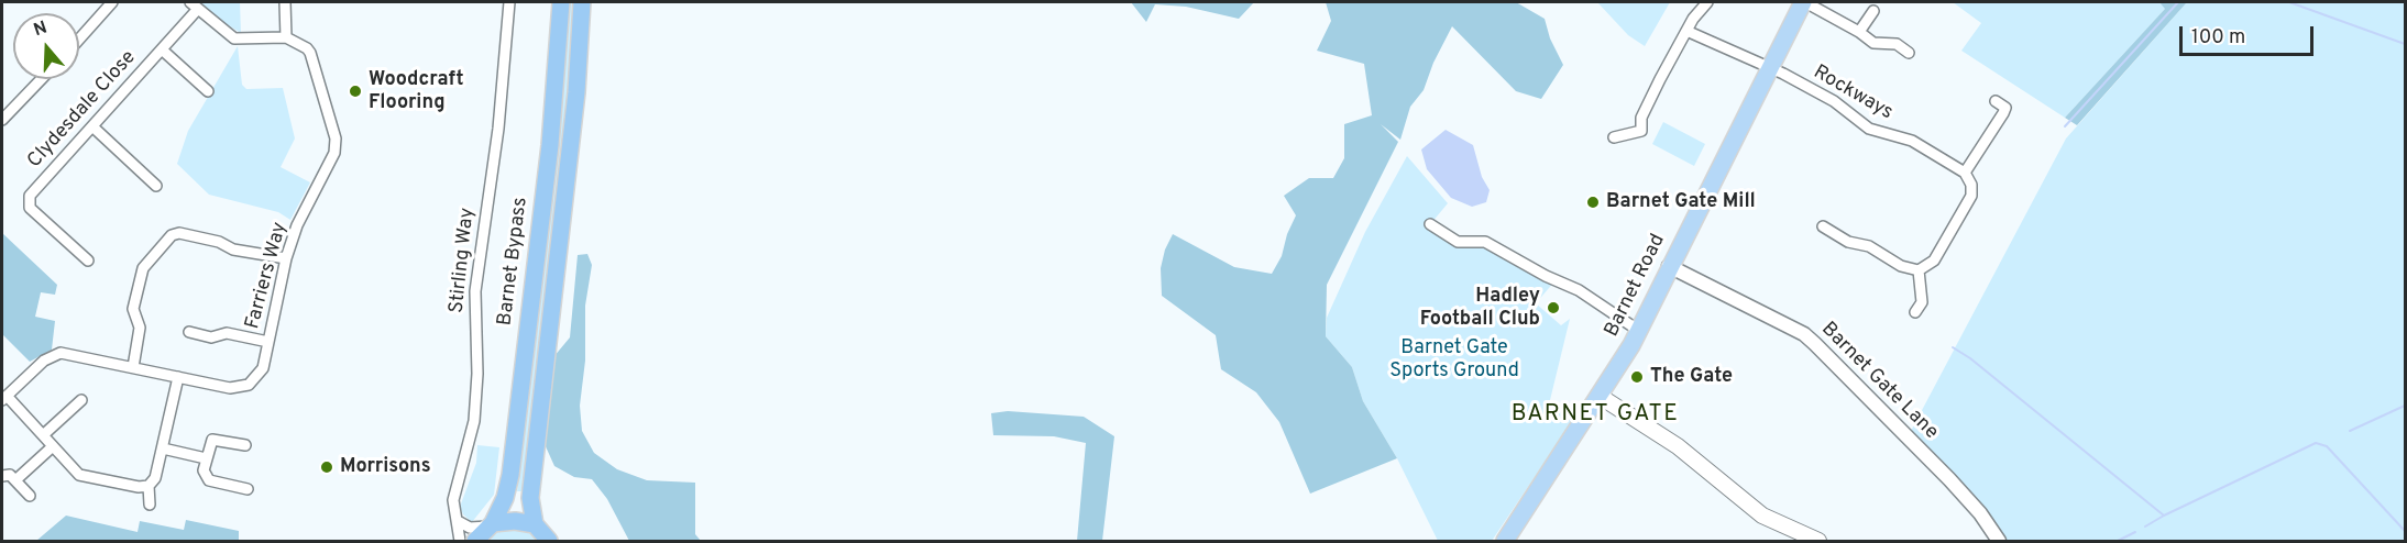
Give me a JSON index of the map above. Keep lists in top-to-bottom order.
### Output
{
  "streets": {
    "highway": ["Barnet Bypass"],
    "main road": ["Barnet Road"],
    "street": [
      "Rockways",
      "Clydesdale Close",
      "Stirling Way",
      "Farriers Way",
      "Barnet Gate Lane"
    ]
  },
  "crossings": [
    ["Rockways", "Barnet Road"],
    ["Barnet Road", "Barnet Gate Lane"]
  ],
  "districts": ["BARNET GATE"],
  "parks": ["Barnet Gate Sports Ground"],
  "places": [
    "Woodcraft Flooring",
    "Barnet Gate Mill",
    "Hadley Football Club",
    "The Gate",
    "Morrisons"
  ],
  "scale_bar": "100 m",
  "north": "top"
}
